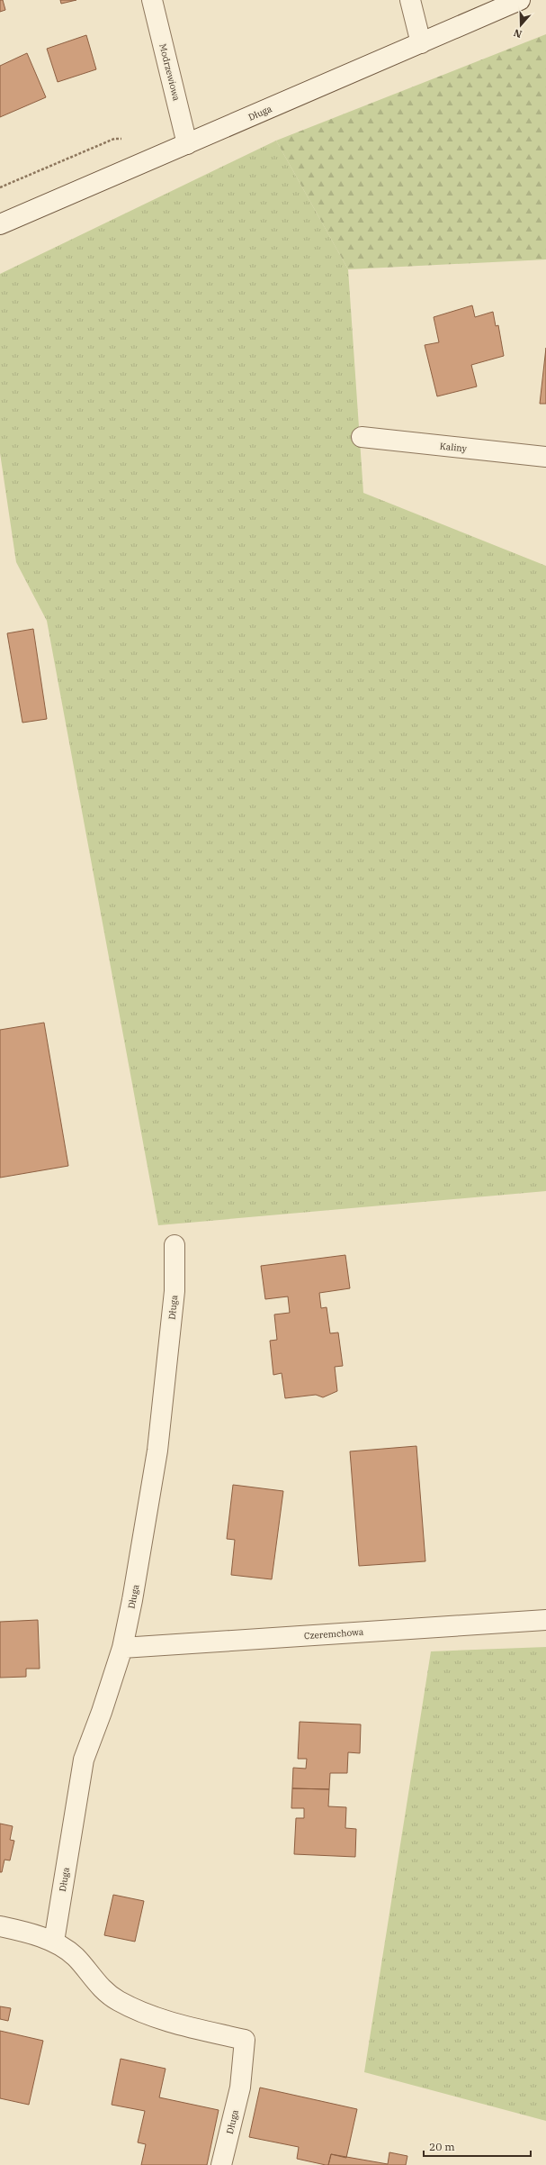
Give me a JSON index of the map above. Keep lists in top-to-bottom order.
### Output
{
  "streets": {
    "street": [
      "Modrzewiowa",
      "Długa",
      "Kaliny",
      "Czeremchowa"
    ]
  },
  "crossings": [
    ["Modrzewiowa", "Długa"],
    ["Długa", "Czeremchowa"]
  ],
  "scale_bar": "20 m",
  "north": "bottom"
}
